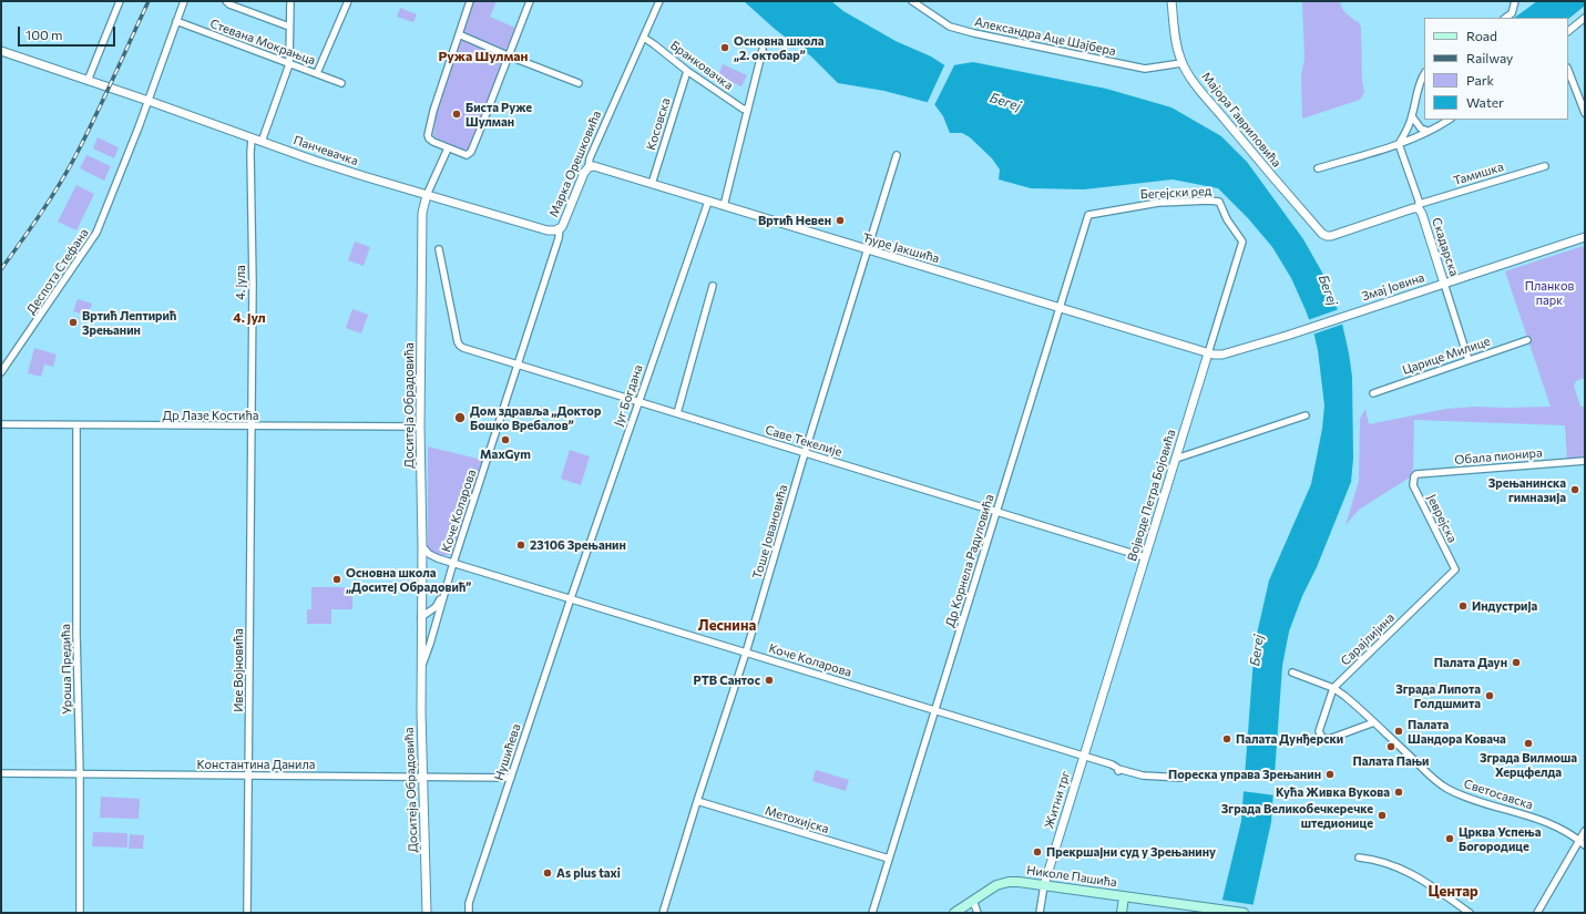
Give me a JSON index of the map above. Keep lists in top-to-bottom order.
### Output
{
  "streets": {
    "main road": ["Николе Пашића"],
    "street": [
      "Александра Аце Шајбера",
      "Стевана Мокрањца",
      "Бранковачка",
      "Мајора Гавриловића",
      "Косовска",
      "Панчевачка",
      "Марка Орешковића",
      "Тамишка",
      "Бегејски ред",
      "Скадарска",
      "Ђуре Јакшића",
      "Деспота Стефана",
      "4. јула",
      "Змај Јовина",
      "Царице Милице",
      "Југ Богдана",
      "Доситеја Обрадовића",
      "Др Лазе Костића",
      "Саве Текелије",
      "Обала пионира",
      "Војводе Петра Бојовића",
      "Коче Коларова",
      "Јеврејска",
      "Тоше Јовановића",
      "Др Корнела Радуловића",
      "Сарајлијина",
      "Уроша Предића",
      "Иве Војновића",
      "Нушићева",
      "Константина Данила",
      "Светосавска",
      "Житни трг",
      "Метохијска"
    ]
  },
  "crossings": [
    ["Александра Аце Шајбера", "Мајора Гавриловића"],
    ["Стевана Мокрањца", "Деспота Стефана"],
    ["Бранковачка", "Косовска"],
    ["Бранковачка", "Марка Орешковића"],
    ["Мајора Гавриловића", "Тамишка"],
    ["Косовска", "Ђуре Јакшића"],
    ["Панчевачка", "Марка Орешковића"],
    ["Панчевачка", "Деспота Стефана"],
    ["Панчевачка", "4. јула"],
    ["Панчевачка", "Доситеја Обрадовића"],
    ["Марка Орешковића", "Ђуре Јакшића"],
    ["Марка Орешковића", "Саве Текелије"],
    ["Марка Орешковића", "Коче Коларова"],
    ["Тамишка", "Скадарска"],
    ["Бегејски ред", "Војводе Петра Бојовића"],
    ["Бегејски ред", "Др Корнела Радуловића"],
    ["Скадарска", "Змај Јовина"],
    ["Скадарска", "Царице Милице"],
    ["Ђуре Јакшића", "Змај Јовина"],
    ["Ђуре Јакшића", "Југ Богдана"],
    ["Ђуре Јакшића", "Војводе Петра Бојовића"],
    ["Ђуре Јакшића", "Тоше Јовановића"],
    ["Ђуре Јакшића", "Др Корнела Радуловића"],
    ["4. јула", "Др Лазе Костића"],
    ["4. јула", "Иве Војновића"],
    ["Змај Јовина", "Војводе Петра Бојовића"],
    ["Југ Богдана", "Саве Текелије"],
    ["Југ Богдана", "Коче Коларова"],
    ["Југ Богдана", "Нушићева"],
    ["Доситеја Обрадовића", "Др Лазе Костића"],
    ["Доситеја Обрадовића", "Коче Коларова"],
    ["Доситеја Обрадовића", "Константина Данила"],
    ["Др Лазе Костића", "Уроша Предића"],
    ["Др Лазе Костића", "Иве Војновића"],
    ["Саве Текелије", "Војводе Петра Бојовића"],
    ["Саве Текелије", "Коче Коларова"],
    ["Саве Текелије", "Тоше Јовановића"],
    ["Саве Текелије", "Др Корнела Радуловића"],
    ["Обала пионира", "Јеврејска"],
    ["Војводе Петра Бојовића", "Коче Коларова"],
    ["Војводе Петра Бојовића", "Житни трг"],
    ["Коче Коларова", "Тоше Јовановића"],
    ["Коче Коларова", "Др Корнела Радуловића"],
    ["Коче Коларова", "Нушићева"],
    ["Коче Коларова", "Житни трг"],
    ["Јеврејска", "Сарајлијина"],
    ["Тоше Јовановића", "Метохијска"],
    ["Др Корнела Радуловића", "Метохијска"],
    ["Сарајлијина", "Светосавска"],
    ["Уроша Предића", "Константина Данила"],
    ["Иве Војновића", "Константина Данила"],
    ["Нушићева", "Константина Данила"],
    ["Житни трг", "Николе Пашића"]
  ],
  "districts": [
    "Ружа Шулман",
    "4. јул",
    "Леснина",
    "Центар"
  ],
  "water": ["Бегеј"],
  "parks": ["Планков парк"],
  "places": [
    "Основна школа „2. октобар”",
    "Биста Руже Шулман",
    "Вртић Невен",
    "Вртић Лептирић Зрењанин",
    "Дом здравља „Доктор Бошко Вребалов”",
    "MaxGym",
    "Зрењанинска гимназија",
    "23106 Зрењанин",
    "Основна школа „Доситеј Обрадовић”",
    "Индустрија",
    "Палата Даун",
    "РТВ Сантос",
    "Зграда Липота Голдшмита",
    "Палата Шандора Ковача",
    "Палата Дунђерски",
    "Зграда Вилмоша Херцфелда",
    "Палата Пањи",
    "Пореска управа Зрењанин",
    "Кућа Живка Вукова",
    "Зграда Великобечкеречке штедионице",
    "Црква Успења Богородице",
    "Прекршајни суд у Зрењанину",
    "As plus taxi"
  ],
  "legend": [
    "Road",
    "Railway",
    "Park",
    "Water"
  ],
  "scale_bar": "100 m"
}
